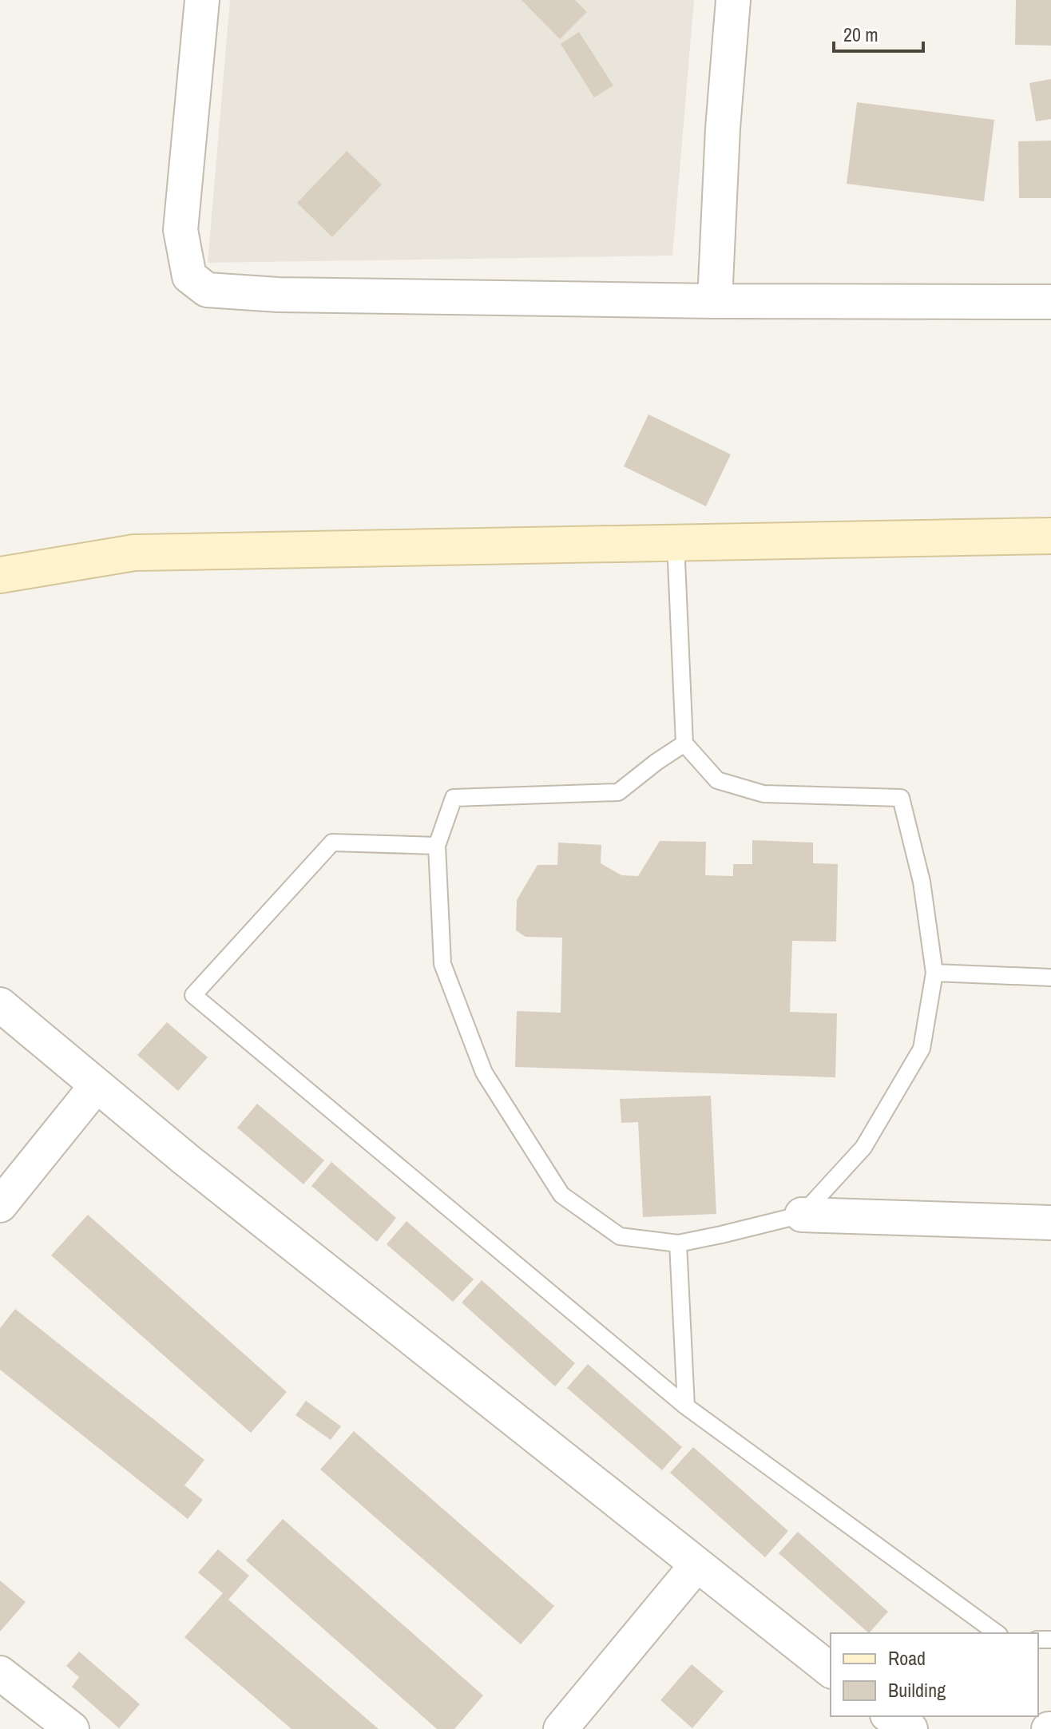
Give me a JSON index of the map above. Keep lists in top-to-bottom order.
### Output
{
  "legend": ["Road", "Building"],
  "scale_bar": "20 m"
}
